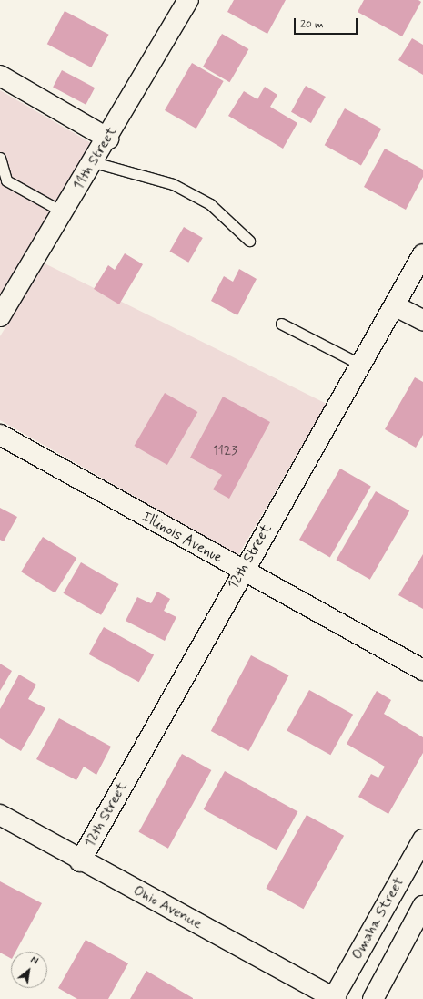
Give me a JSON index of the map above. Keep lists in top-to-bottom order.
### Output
{
  "streets": {
    "street": [
      "11th Street",
      "Illinois Avenue",
      "12th Street",
      "Ohio Avenue",
      "Omaha Street"
    ]
  },
  "crossings": [
    ["Illinois Avenue", "12th Street"],
    ["12th Street", "Ohio Avenue"],
    ["Ohio Avenue", "Omaha Street"]
  ],
  "house_numbers": ["1123"],
  "scale_bar": "20 m",
  "north": "top right"
}
